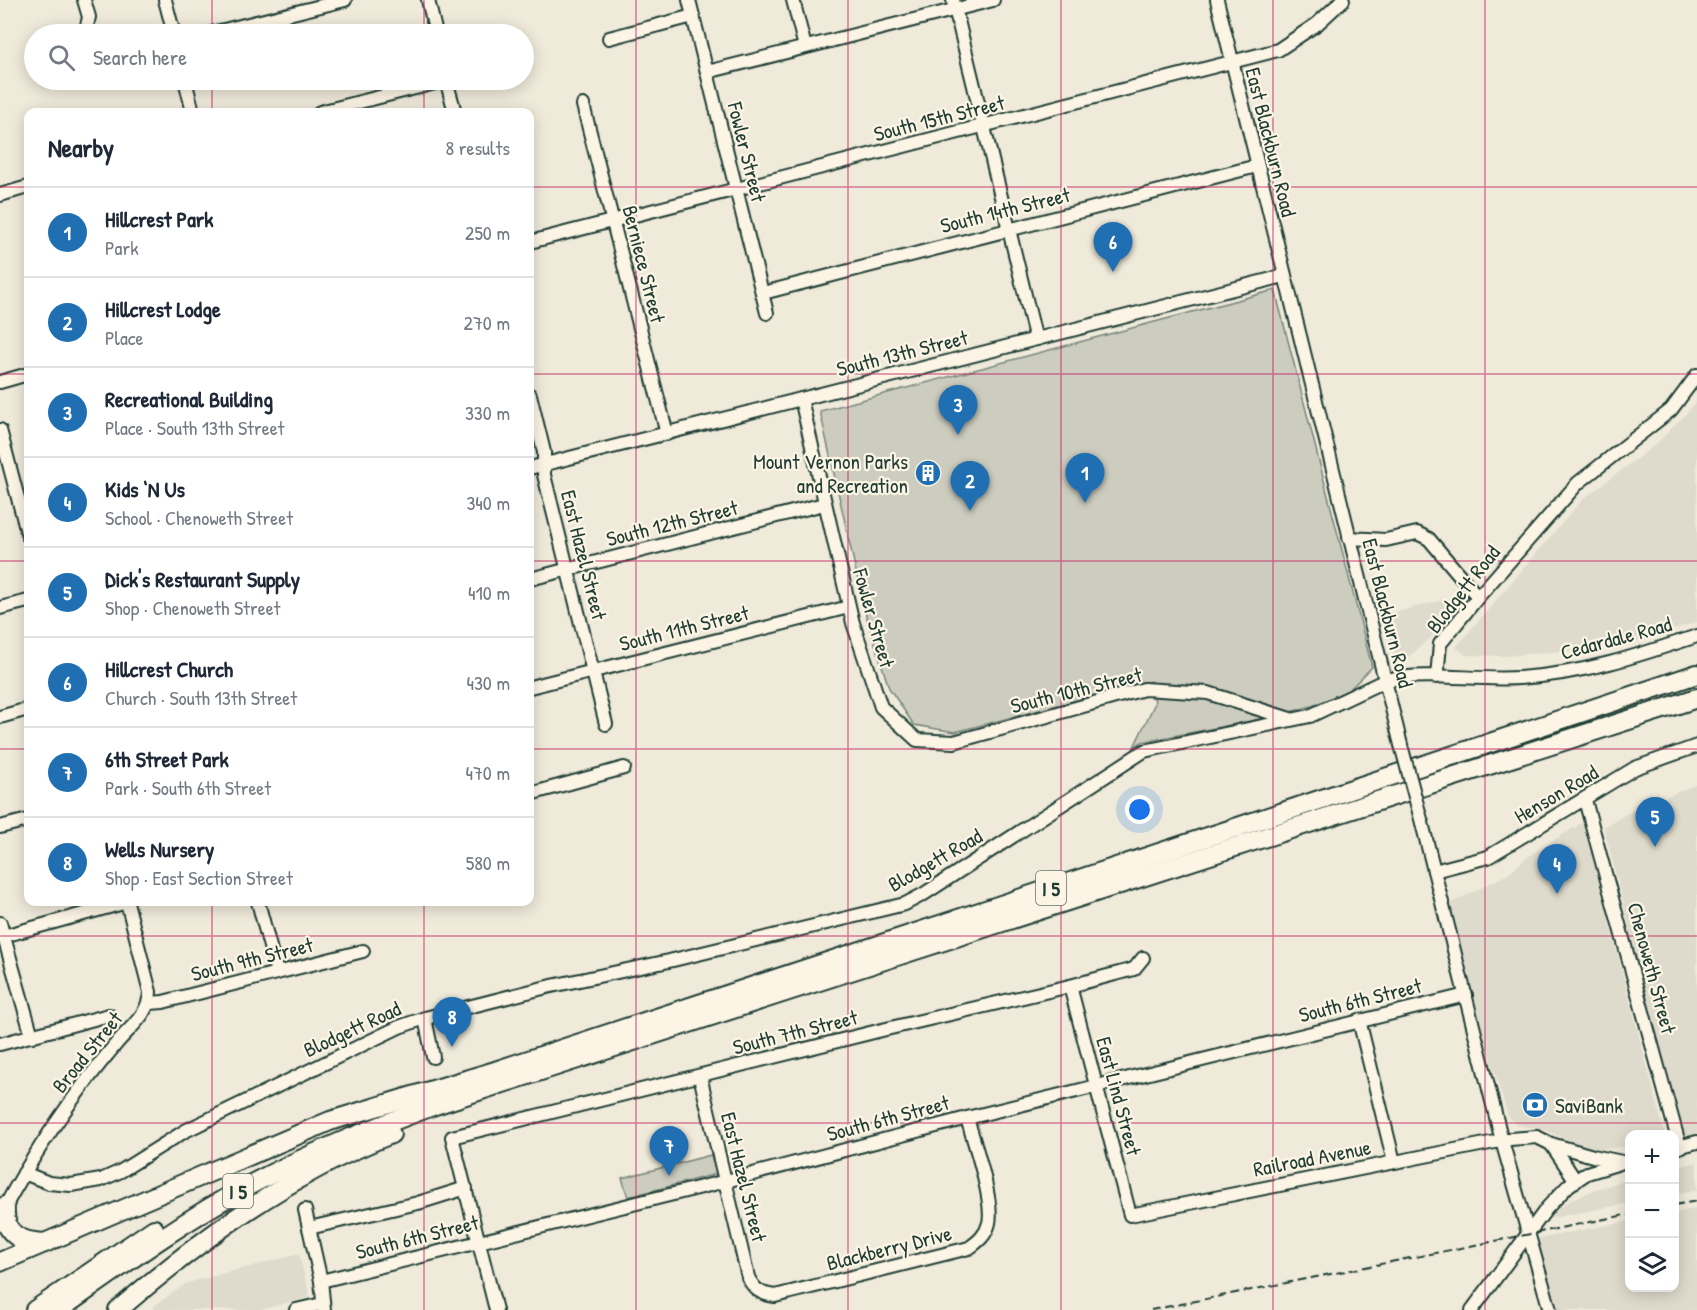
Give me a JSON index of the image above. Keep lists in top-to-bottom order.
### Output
{
  "streets": {
    "highway": ["I 5"],
    "street": [
      "South 15th Street",
      "East Blackburn Road",
      "Fowler Street",
      "South 14th Street",
      "Berniece Street",
      "South 13th Street",
      "South 12th Street",
      "East Hazel Street",
      "Blodgett Road",
      "South 11th Street",
      "Cedardale Road",
      "South 10th Street",
      "Henson Road",
      "South 9th Street",
      "Chenoweth Street",
      "South 6th Street",
      "South 7th Street",
      "Broad Street",
      "East Lind Street",
      "Railroad Avenue",
      "Blackberry Drive"
    ]
  },
  "crossings": [
    ["South 15th Street", "East Blackburn Road"],
    ["South 15th Street", "Fowler Street"],
    ["South 15th Street", "Berniece Street"],
    ["East Blackburn Road", "South 14th Street"],
    ["East Blackburn Road", "South 13th Street"],
    ["East Blackburn Road", "Blodgett Road"],
    ["East Blackburn Road", "Henson Road"],
    ["East Blackburn Road", "South 6th Street"],
    ["East Blackburn Road", "Railroad Avenue"],
    ["Fowler Street", "South 14th Street"],
    ["Fowler Street", "South 13th Street"],
    ["Fowler Street", "South 12th Street"],
    ["Fowler Street", "South 11th Street"],
    ["Fowler Street", "South 10th Street"],
    ["Berniece Street", "South 13th Street"],
    ["South 13th Street", "East Hazel Street"],
    ["South 12th Street", "East Hazel Street"],
    ["East Hazel Street", "South 11th Street"],
    ["East Hazel Street", "South 6th Street"],
    ["East Hazel Street", "South 7th Street"],
    ["East Hazel Street", "Blackberry Drive"],
    ["Blodgett Road", "Cedardale Road"],
    ["Blodgett Road", "South 10th Street"],
    ["Blodgett Road", "Broad Street"],
    ["Henson Road", "Chenoweth Street"],
    ["South 9th Street", "Broad Street"],
    ["South 6th Street", "East Lind Street"],
    ["South 6th Street", "Blackberry Drive"],
    ["South 7th Street", "East Lind Street"],
    ["East Lind Street", "Railroad Avenue"]
  ],
  "places": {
    "building": ["Mount Vernon Parks and Recreation"],
    "bank": ["SaviBank"]
  },
  "page": {
    "search": "Search here",
    "heading": ["Nearby", "8 results"],
    "list": [
      {
        "mark": "1",
        "name": "Hillcrest Park",
        "note": "Park",
        "value": "250 m"
      },
      {
        "mark": "2",
        "name": "Hillcrest Lodge",
        "note": "Place",
        "value": "270 m"
      },
      {
        "mark": "3",
        "name": "Recreational Building",
        "note": "Place · South 13th Street",
        "value": "330 m"
      },
      {
        "mark": "4",
        "name": "Kids ‘N Us",
        "note": "School · Chenoweth Street",
        "value": "340 m"
      },
      {
        "mark": "5",
        "name": "Dick's Restaurant Supply",
        "note": "Shop · Chenoweth Street",
        "value": "410 m"
      },
      {
        "mark": "6",
        "name": "Hillcrest Church",
        "note": "Church · South 13th Street",
        "value": "430 m"
      },
      {
        "mark": "7",
        "name": "6th Street Park",
        "note": "Park · South 6th Street",
        "value": "470 m"
      },
      {
        "mark": "8",
        "name": "Wells Nursery",
        "note": "Shop · East Section Street",
        "value": "580 m"
      }
    ],
    "pins": [
      "6",
      "3",
      "1",
      "2",
      "5",
      "4",
      "8",
      "7"
    ],
    "map_buttons": ["+", "−"]
  }
}
